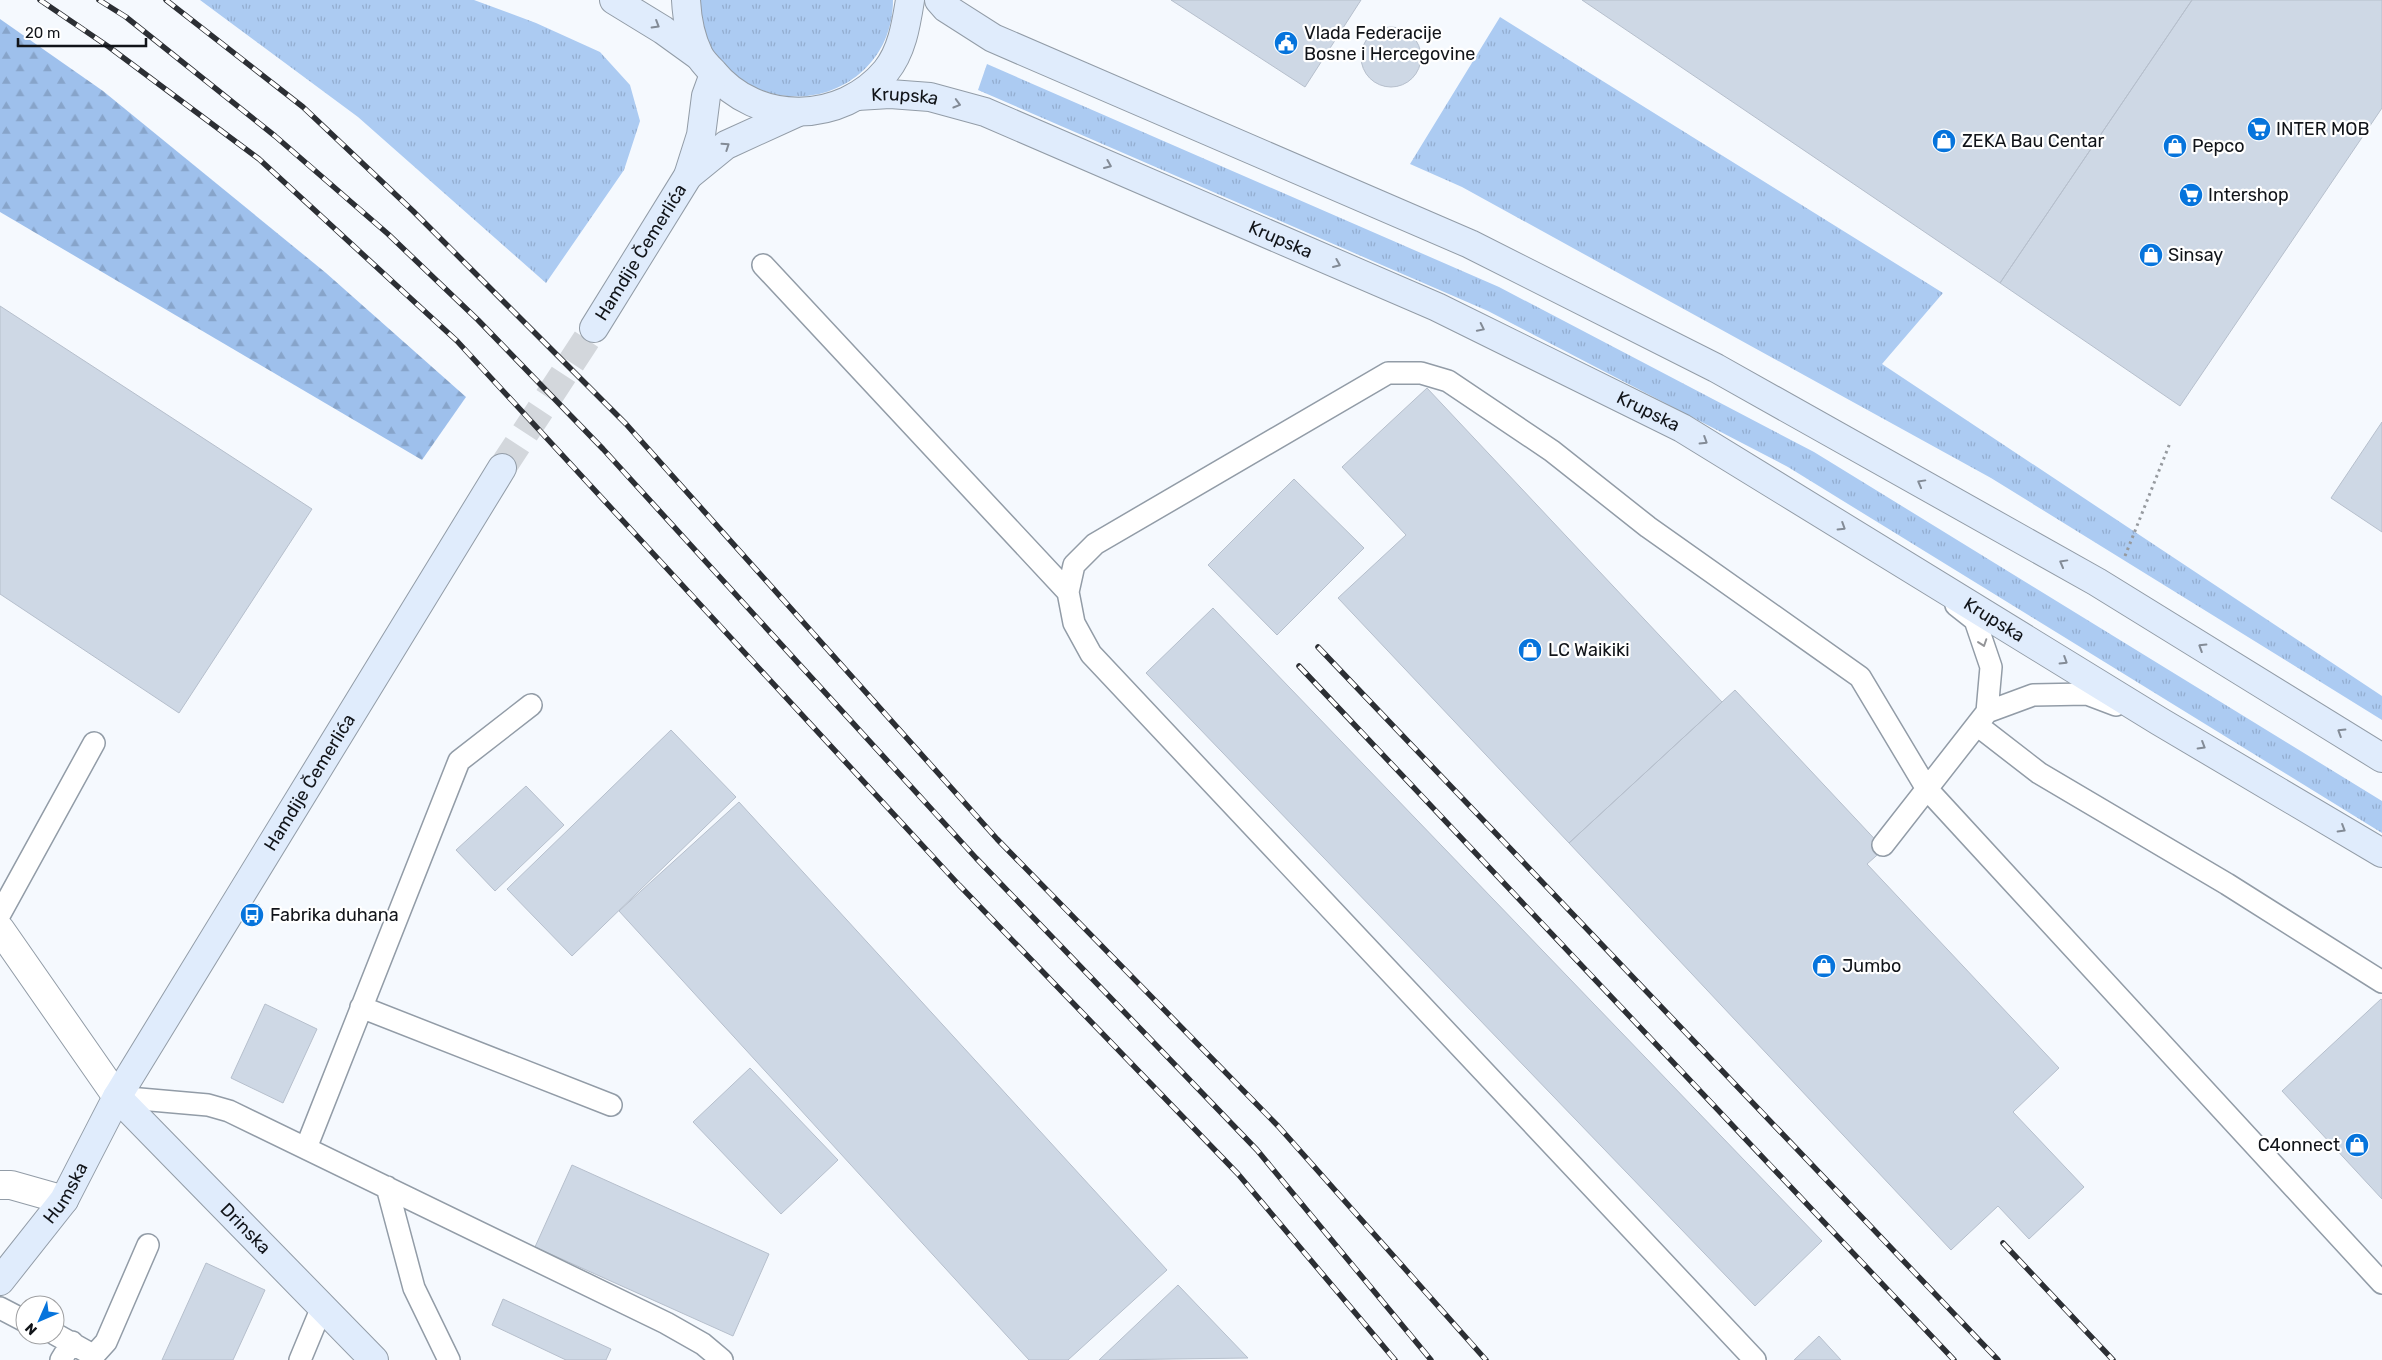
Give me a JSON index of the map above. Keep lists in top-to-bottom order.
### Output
{
  "streets": {
    "street": [
      "Krupska",
      "Hamdije Čemerlića",
      "Humska",
      "Drinska"
    ]
  },
  "crossings": [
    ["Hamdije Čemerlića", "Humska"],
    ["Hamdije Čemerlića", "Drinska"],
    ["Humska", "Drinska"]
  ],
  "places": {
    "public building": ["Vlada Federacije Bosne i Hercegovine"],
    "supermarket": ["INTER MOB", "Intershop"],
    "shop": [
      "ZEKA Bau Centar",
      "Pepco",
      "Sinsay",
      "LC Waikiki",
      "Jumbo",
      "C4onnect"
    ],
    "bus stop": ["Fabrika duhana"]
  },
  "scale_bar": "20 m",
  "north": "bottom left"
}
